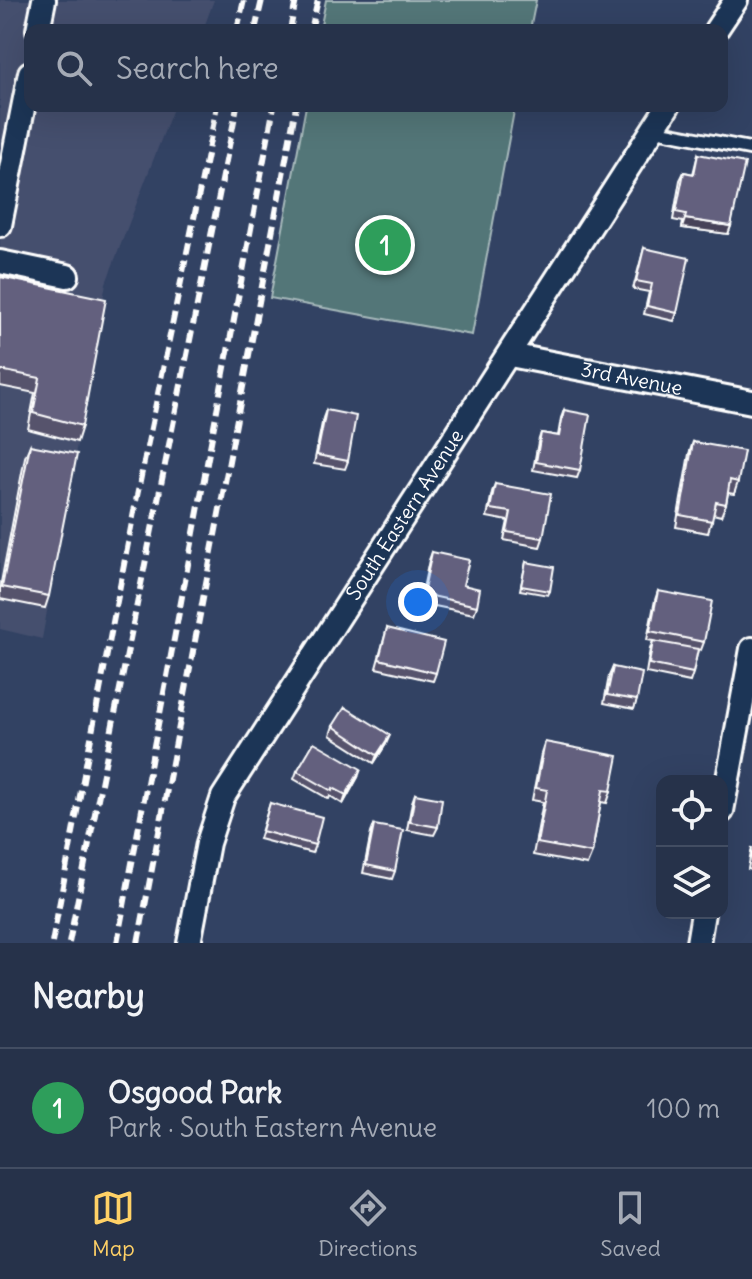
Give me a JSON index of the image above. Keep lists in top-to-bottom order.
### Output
{
  "streets": {
    "street": ["3rd Avenue", "South Eastern Avenue"]
  },
  "crossings": [
    ["3rd Avenue", "South Eastern Avenue"]
  ],
  "page": {
    "search": "Search here",
    "pins": "1",
    "heading": "Nearby",
    "list": [
      {
        "mark": "1",
        "name": "Osgood Park",
        "note": "Park · South Eastern Avenue",
        "value": "100 m"
      }
    ],
    "nav": ["Map", "Directions", "Saved"]
  }
}
